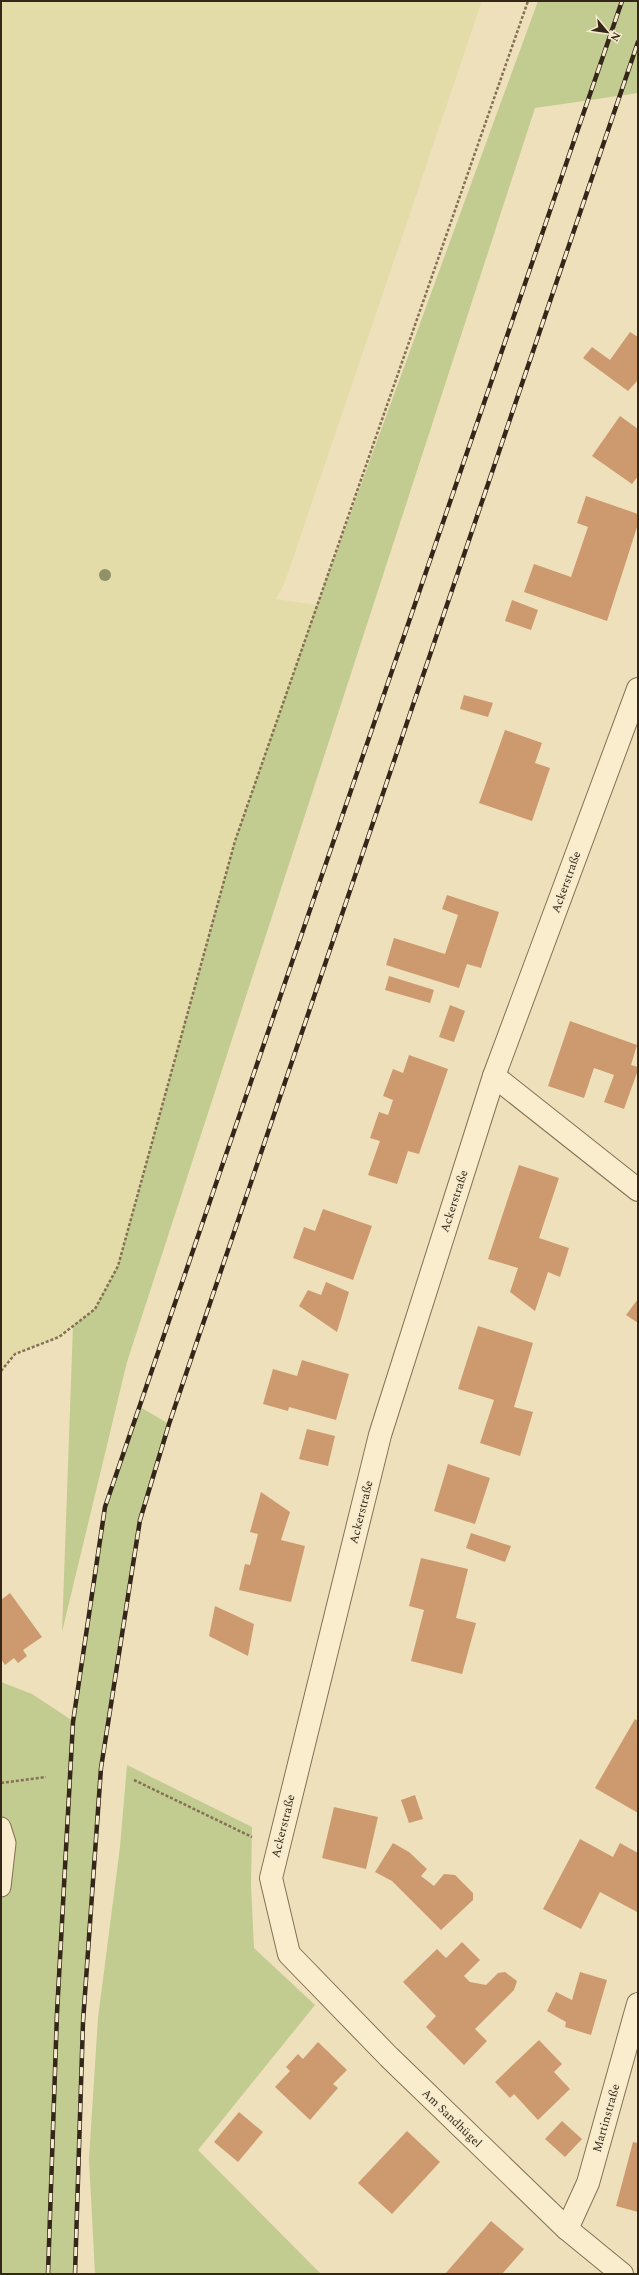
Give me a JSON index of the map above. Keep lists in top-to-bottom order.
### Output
{
  "streets": {
    "street": ["Ackerstraße", "Am Sandhügel", "Martinstraße"]
  },
  "crossings": [
    ["Ackerstraße", "Am Sandhügel"],
    ["Am Sandhügel", "Martinstraße"]
  ],
  "north": "bottom right"
}
